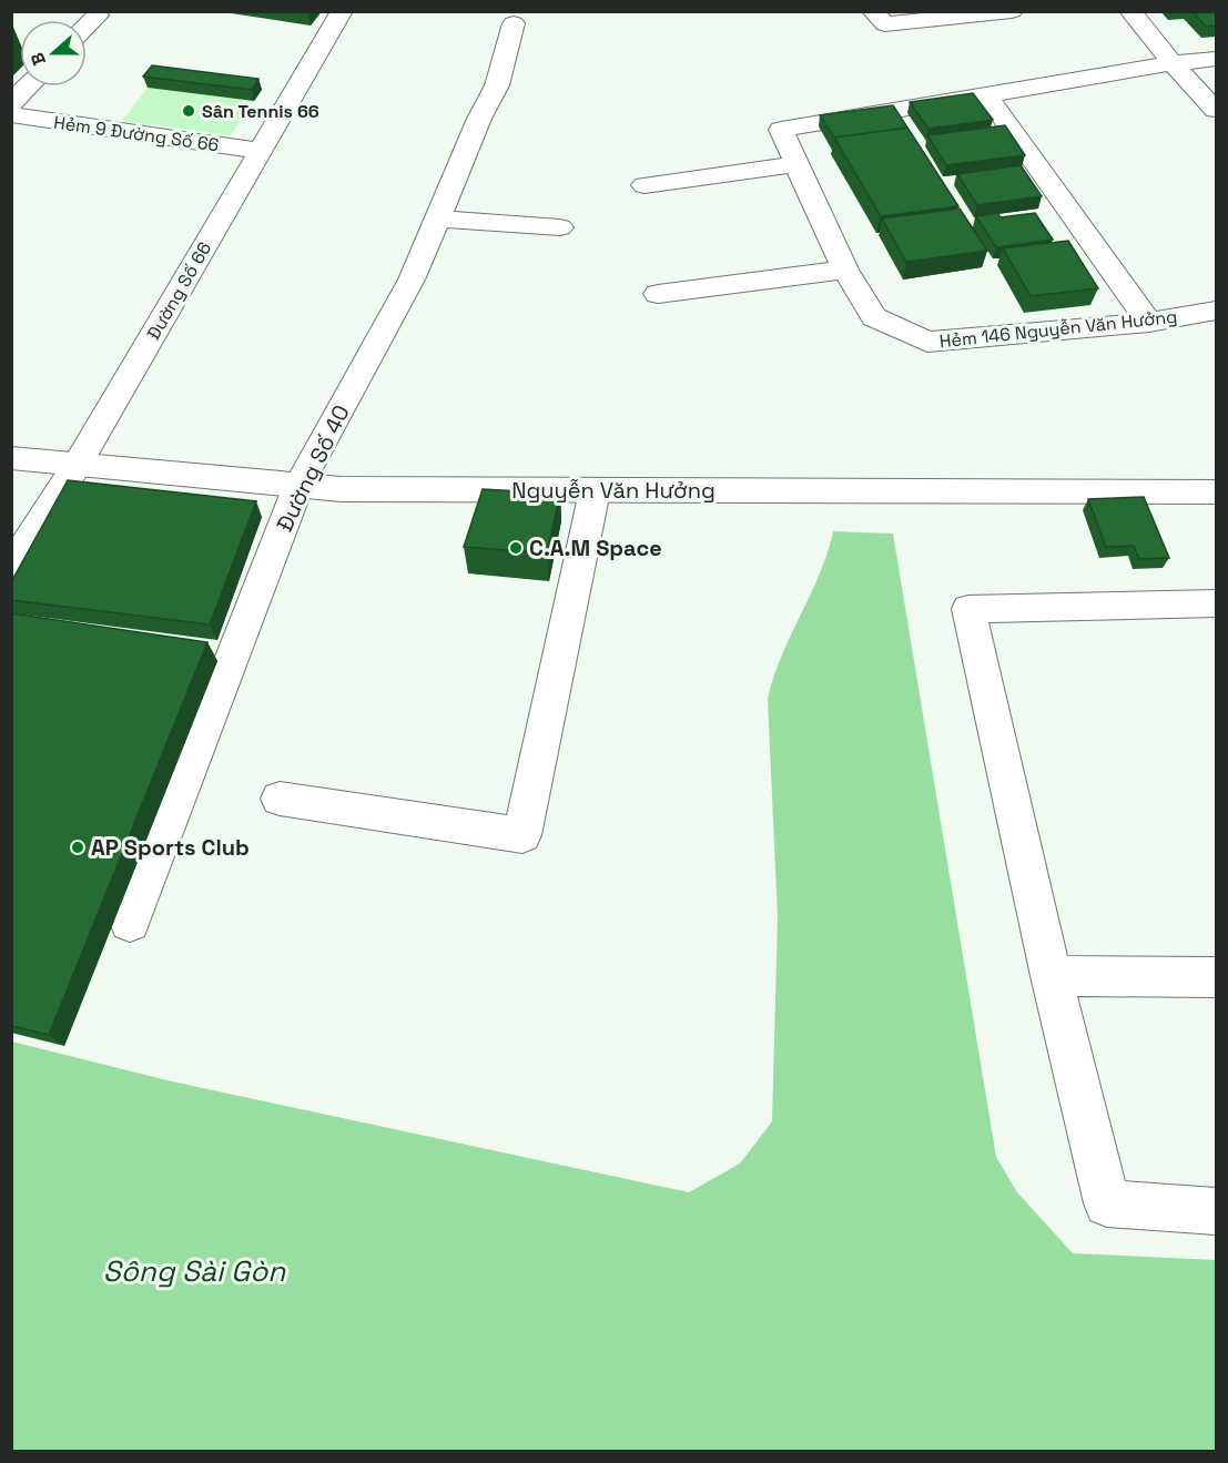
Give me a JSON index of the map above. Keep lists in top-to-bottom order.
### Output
{
  "streets": {
    "street": [
      "Hẻm 9 Đường Số 66",
      "Đường Số 66",
      "Hẻm 146 Nguyễn Văn Hưởng",
      "Đường Số 40",
      "Nguyễn Văn Hưởng"
    ]
  },
  "crossings": [
    ["Hẻm 9 Đường Số 66", "Đường Số 66"],
    ["Đường Số 66", "Nguyễn Văn Hưởng"],
    ["Đường Số 40", "Nguyễn Văn Hưởng"]
  ],
  "water": ["Sông Sài Gòn"],
  "places": ["Sân Tennis 66", "C.A.M Space", "AP Sports Club"],
  "north": "left"
}
